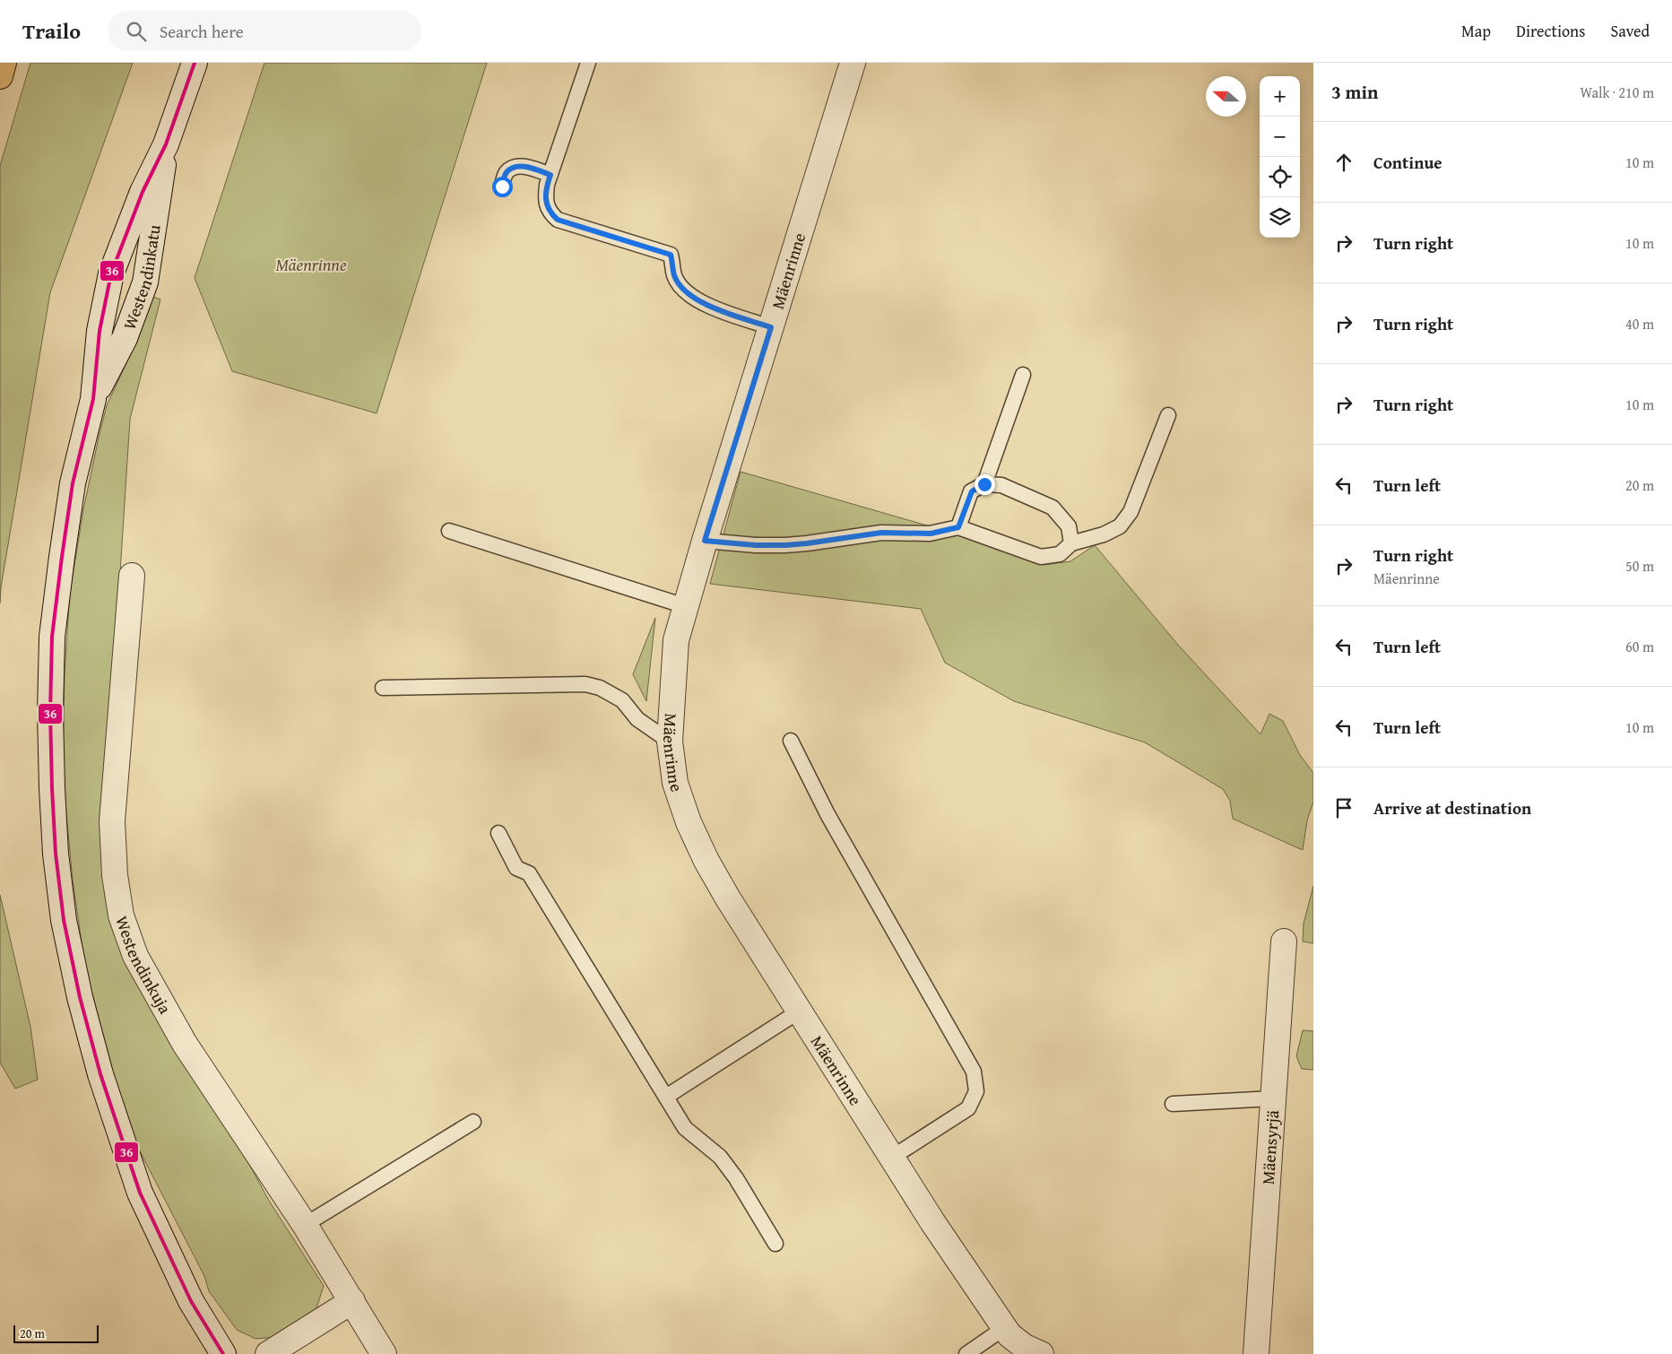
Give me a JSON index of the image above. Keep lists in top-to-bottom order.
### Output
{
  "streets": {
    "street": [
      "Mäenrinne",
      "Westendinkatu",
      "Westendinkuja",
      "Mäensyrjä"
    ]
  },
  "parks": ["Mäenrinne"],
  "lines": ["transit line 36"],
  "scale_bar": "20 m",
  "north": "left",
  "page": {
    "header": "Trailo",
    "search": "Search here",
    "nav": ["Map", "Directions", "Saved"],
    "heading": ["3 min", "Walk · 210 m"],
    "map_buttons": ["+", "−"],
    "list": [
      ["Continue", "10 m"],
      ["Turn right", "10 m"],
      ["Turn right", "40 m"],
      ["Turn right", "10 m"],
      ["Turn left", "20 m"],
      ["Turn right", "Mäenrinne", "50 m"],
      ["Turn left", "60 m"],
      ["Turn left", "10 m"],
      "Arrive at destination"
    ],
    "scale": "20 m"
  }
}
